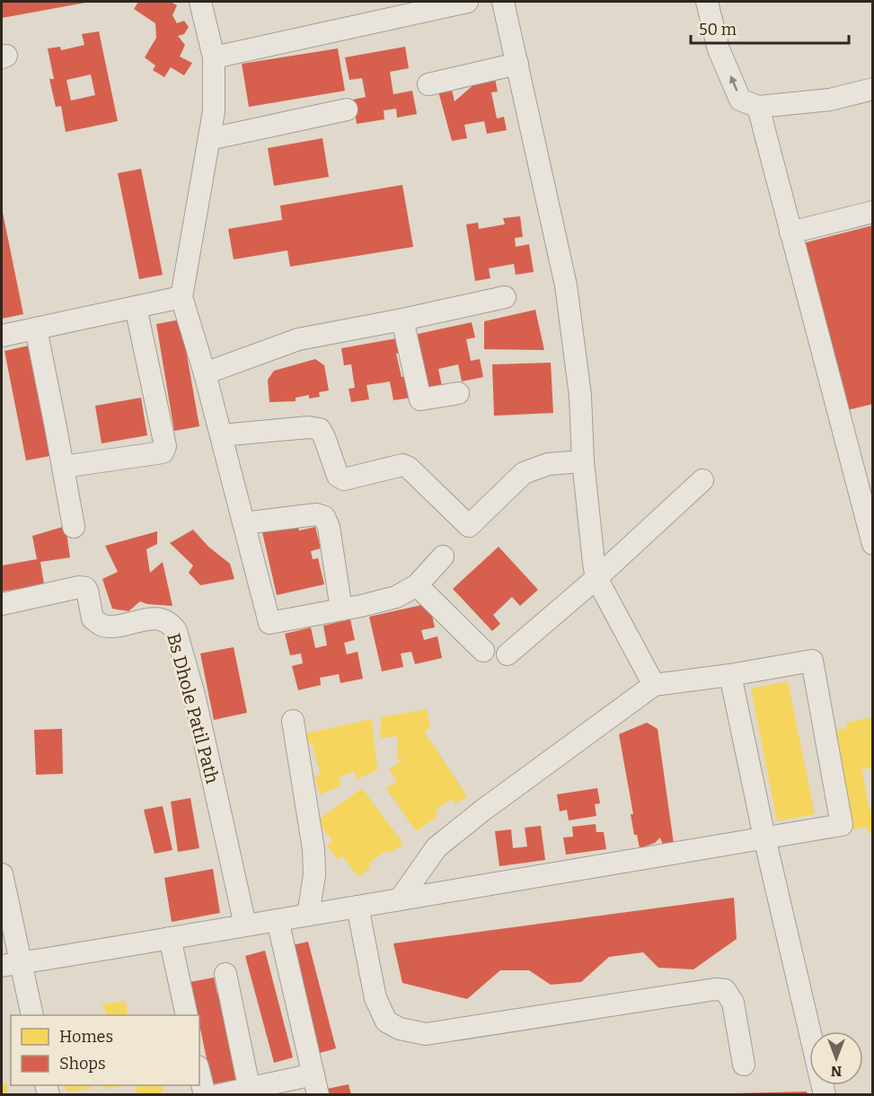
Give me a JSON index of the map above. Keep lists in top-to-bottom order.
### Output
{
  "streets": {
    "street": ["Bs Dhole Patil Path"]
  },
  "legend": ["Homes", "Shops"],
  "scale_bar": "50 m",
  "north": "bottom"
}
